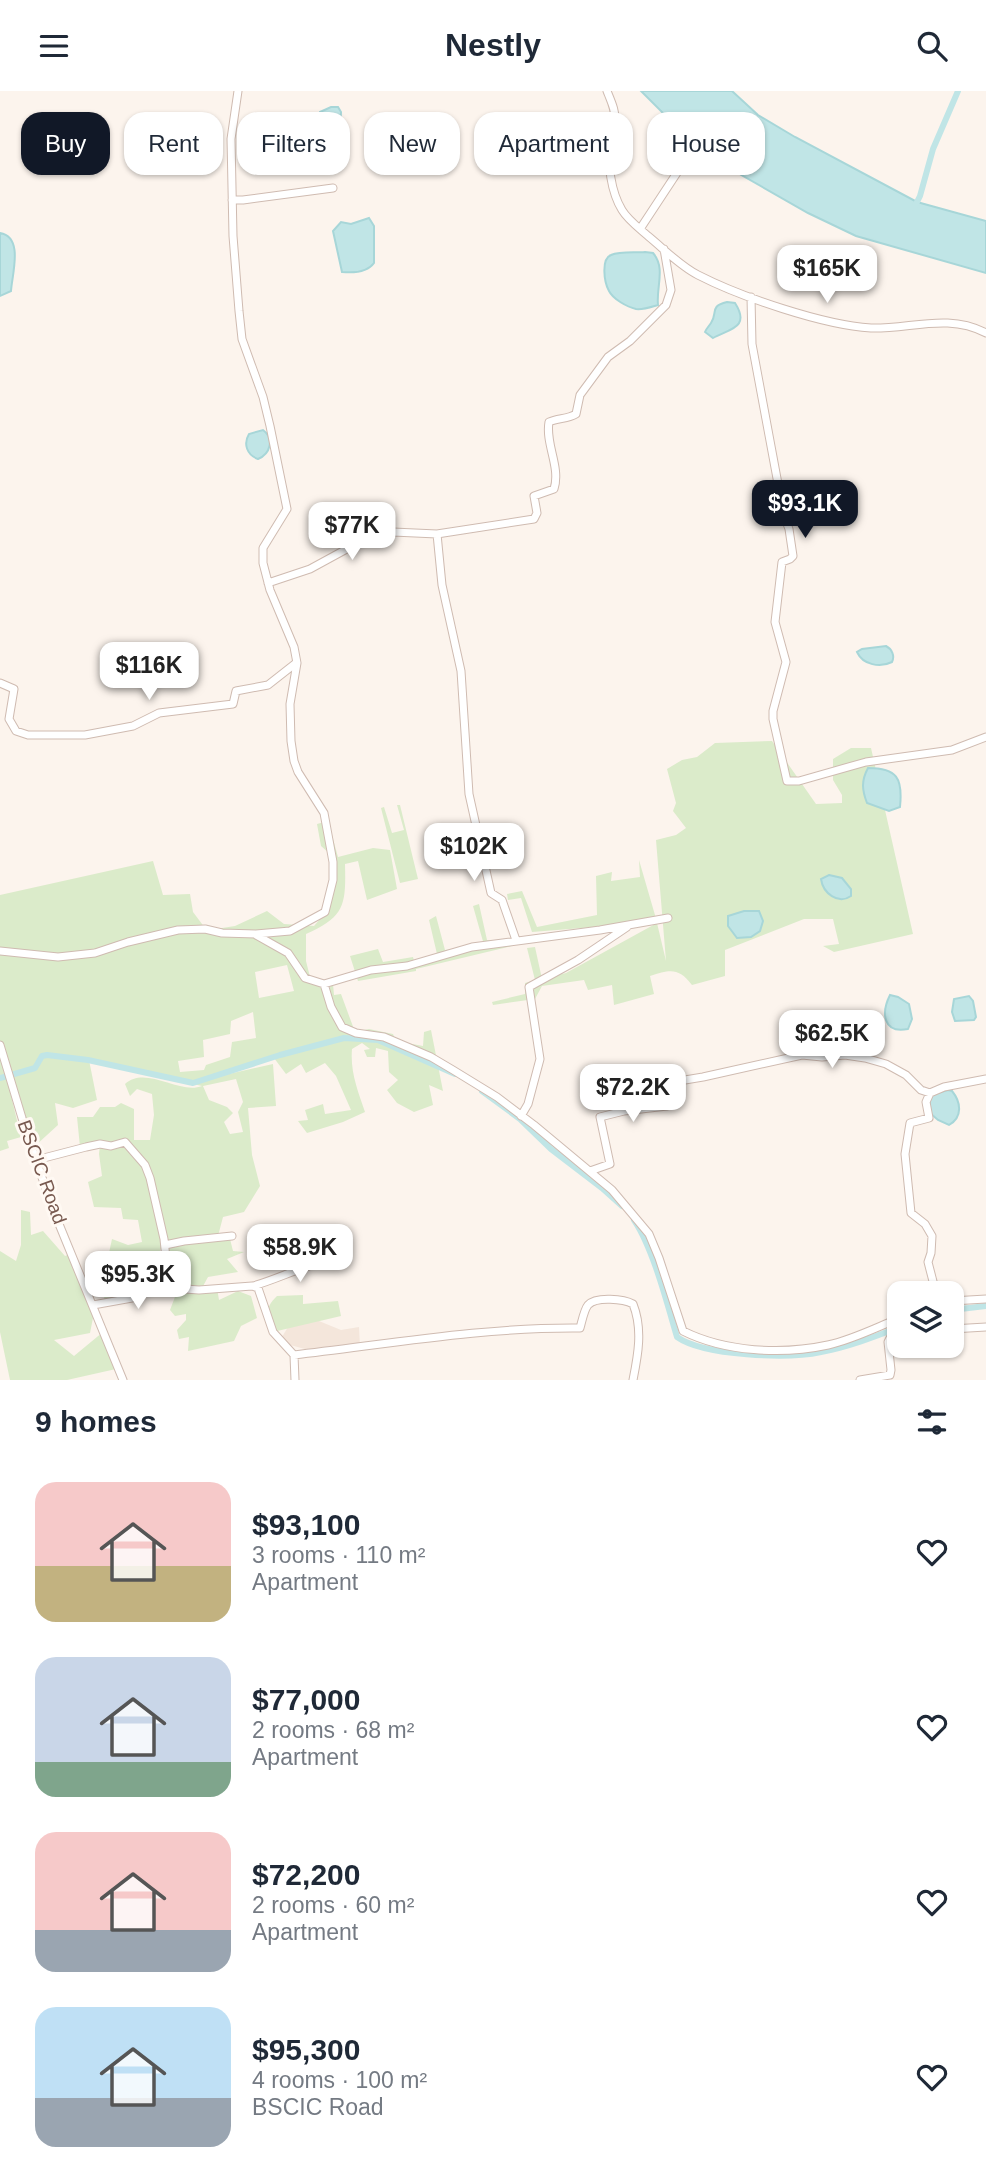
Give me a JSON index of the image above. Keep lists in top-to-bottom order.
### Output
{
  "streets": {
    "street": ["BSCIC Road"]
  },
  "page": {
    "header": "Nestly",
    "chip": [
      "Buy",
      "Rent",
      "Filters",
      "New",
      "Apartment",
      "House"
    ],
    "price": [
      "$165K",
      "$93.1K",
      "$77K",
      "$116K",
      "$102K",
      "$62.5K",
      "$72.2K",
      "$58.9K",
      "$95.3K"
    ],
    "heading": "9 homes",
    "list": [
      {
        "name": "$93,100",
        "note": "3 rooms · 110 m² · Apartment"
      },
      {
        "name": "$77,000",
        "note": "2 rooms · 68 m² · Apartment"
      },
      {
        "name": "$72,200",
        "note": "2 rooms · 60 m² · Apartment"
      },
      {
        "name": "$95,300",
        "note": "4 rooms · 100 m² · BSCIC Road"
      }
    ]
  }
}
